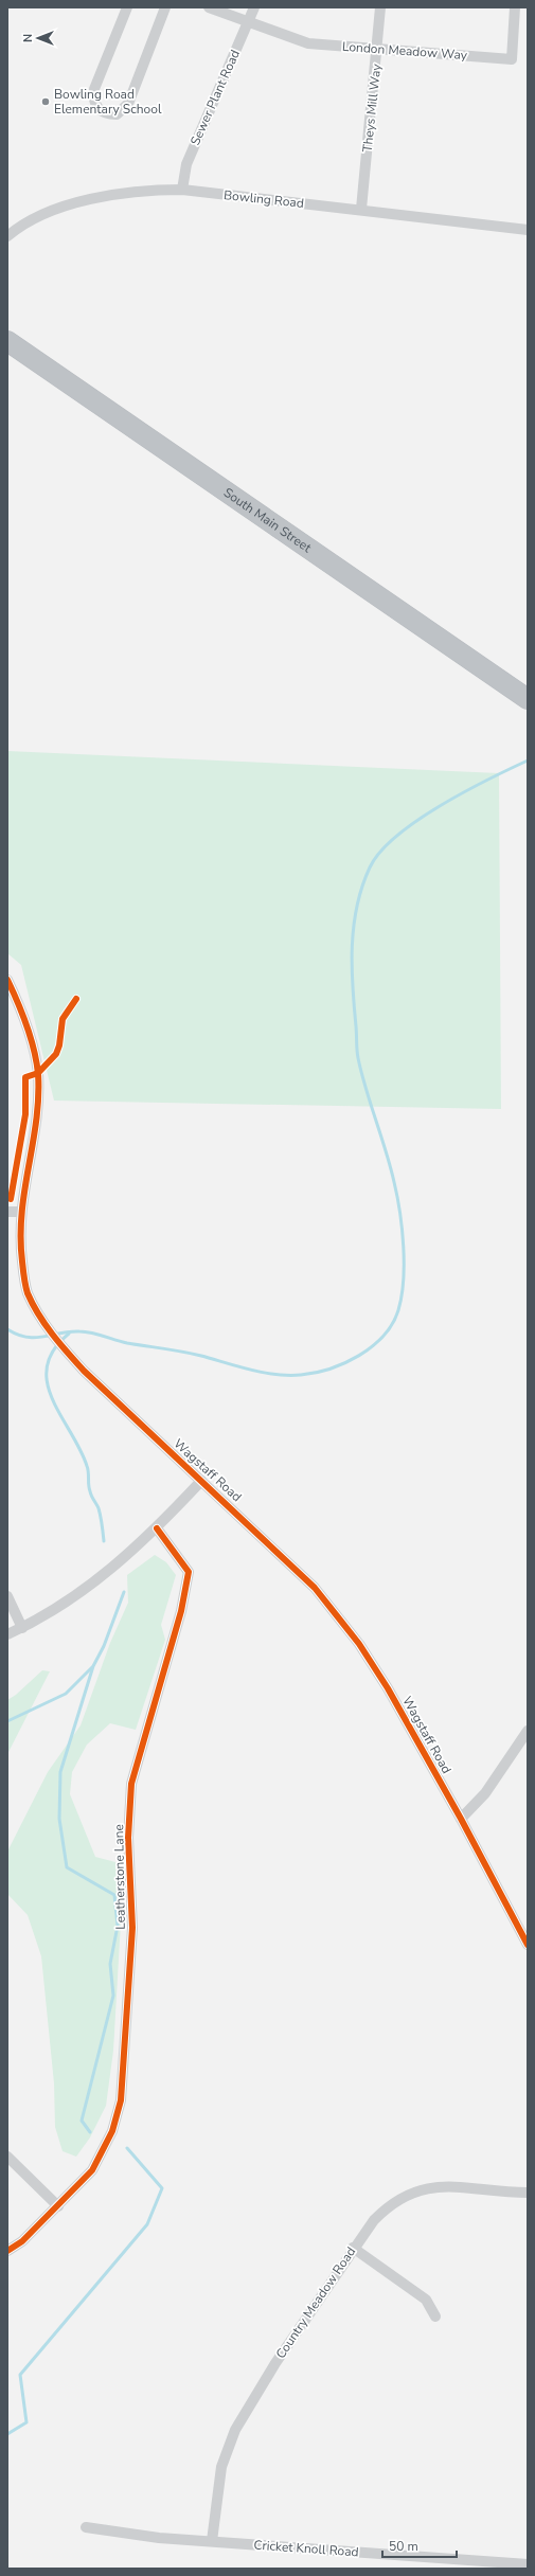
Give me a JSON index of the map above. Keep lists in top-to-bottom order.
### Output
{
  "streets": {
    "highway": ["South Main Street"],
    "street": [
      "London Meadow Way",
      "Sewer Plant Road",
      "Theys Mill Way",
      "Bowling Road",
      "Wagstaff Road",
      "Leatherstone Lane",
      "Country Meadow Road",
      "Cricket Knoll Road"
    ]
  },
  "crossings": [
    ["London Meadow Way", "Sewer Plant Road"],
    ["London Meadow Way", "Theys Mill Way"],
    ["Sewer Plant Road", "Bowling Road"],
    ["Theys Mill Way", "Bowling Road"],
    ["Country Meadow Road", "Cricket Knoll Road"]
  ],
  "places": ["Bowling Road Elementary School"],
  "scale_bar": "50 m",
  "north": "left"
}
